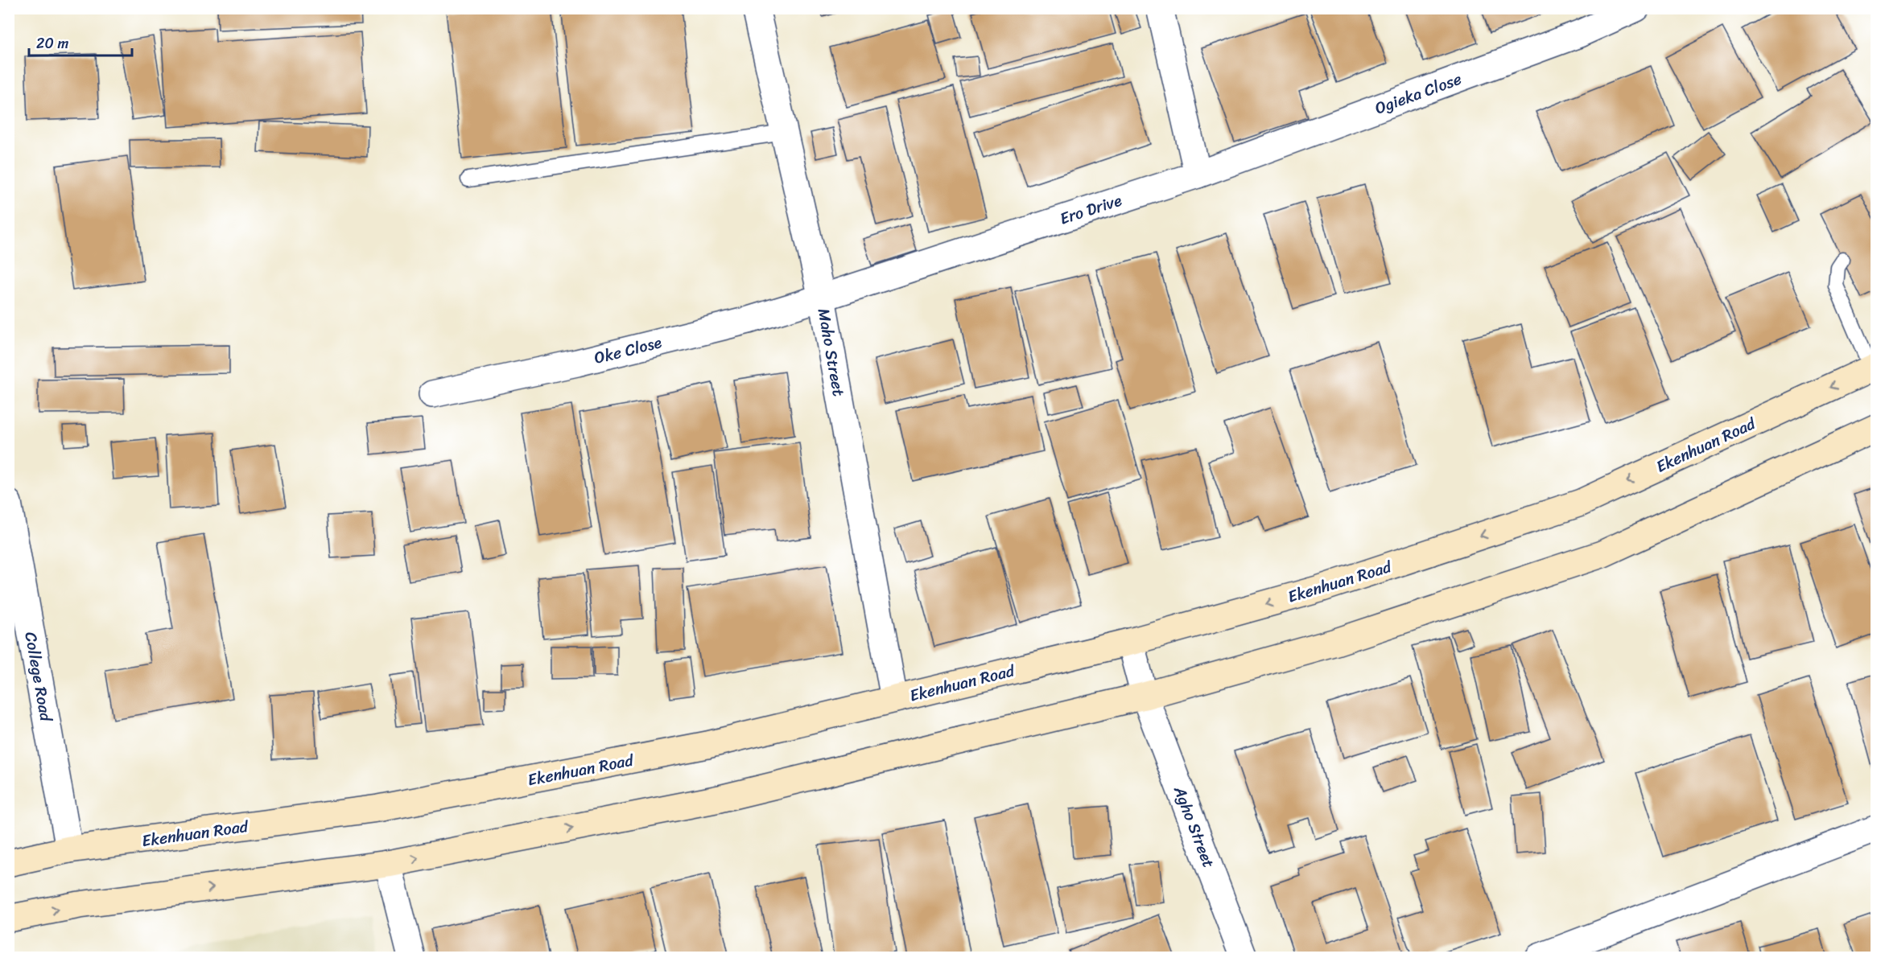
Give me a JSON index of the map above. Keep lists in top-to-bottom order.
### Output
{
  "streets": {
    "main road": ["Ekenhuan Road"],
    "street": [
      "Ogieka Close",
      "Ero Drive",
      "Oke Close",
      "Maho Street",
      "College Road",
      "Agho Street"
    ]
  },
  "crossings": [
    ["Ogieka Close", "Ero Drive"],
    ["Ero Drive", "Oke Close"],
    ["Ero Drive", "Maho Street"],
    ["Oke Close", "Maho Street"],
    ["Maho Street", "Ekenhuan Road"],
    ["Ekenhuan Road", "College Road"],
    ["Ekenhuan Road", "Agho Street"]
  ],
  "scale_bar": "20 m"
}
